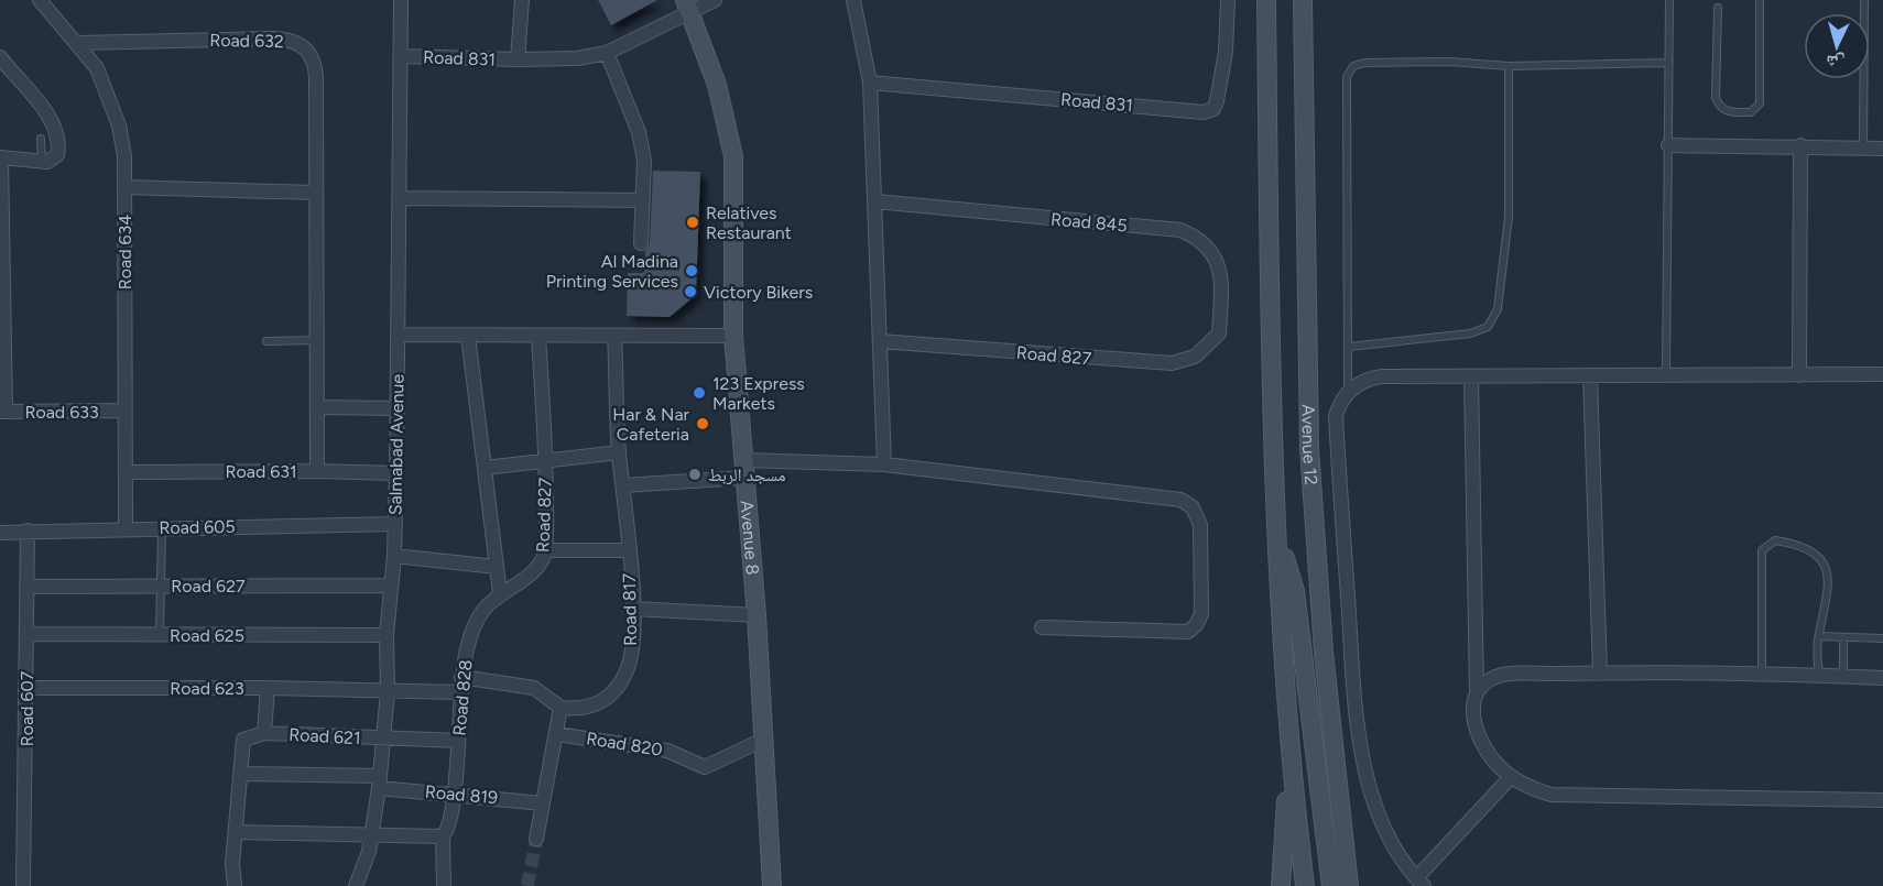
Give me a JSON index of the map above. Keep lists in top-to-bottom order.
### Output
{
  "streets": {
    "street": [
      "Road 632",
      "Road 831",
      "Road 845",
      "Road 634",
      "Road 827",
      "Road 633",
      "Avenue 12",
      "Salmabad Avenue",
      "Road 631",
      "Road 605",
      "Avenue 8",
      "Road 627",
      "Road 817",
      "Road 625",
      "Road 623",
      "Road 828",
      "Road 607",
      "Road 621",
      "Road 820",
      "Road 819"
    ]
  },
  "crossings": [
    ["Road 632", "Road 634"],
    ["Road 632", "Road 631"],
    ["Road 831", "Salmabad Avenue"],
    ["Road 831", "Avenue 8"],
    ["Road 845", "Road 827"],
    ["Road 634", "Road 633"],
    ["Road 634", "Road 631"],
    ["Road 634", "Road 605"],
    ["Road 827", "Road 828"],
    ["Salmabad Avenue", "Road 631"],
    ["Salmabad Avenue", "Road 605"],
    ["Salmabad Avenue", "Road 627"],
    ["Salmabad Avenue", "Road 625"],
    ["Salmabad Avenue", "Road 623"],
    ["Salmabad Avenue", "Road 621"],
    ["Salmabad Avenue", "Road 819"],
    ["Road 605", "Road 607"],
    ["Avenue 8", "Road 820"],
    ["Road 627", "Road 607"],
    ["Road 625", "Road 607"],
    ["Road 623", "Road 828"],
    ["Road 623", "Road 607"],
    ["Road 623", "Road 621"],
    ["Road 828", "Road 621"],
    ["Road 828", "Road 819"],
    ["Road 621", "Road 819"]
  ],
  "places": [
    "Relatives Restaurant",
    "Al Madina Printing Services",
    "Victory Bikers",
    "123 Express Markets",
    "Har & Nar Cafeteria",
    "مسجد الربط"
  ],
  "north": "bottom"
}
